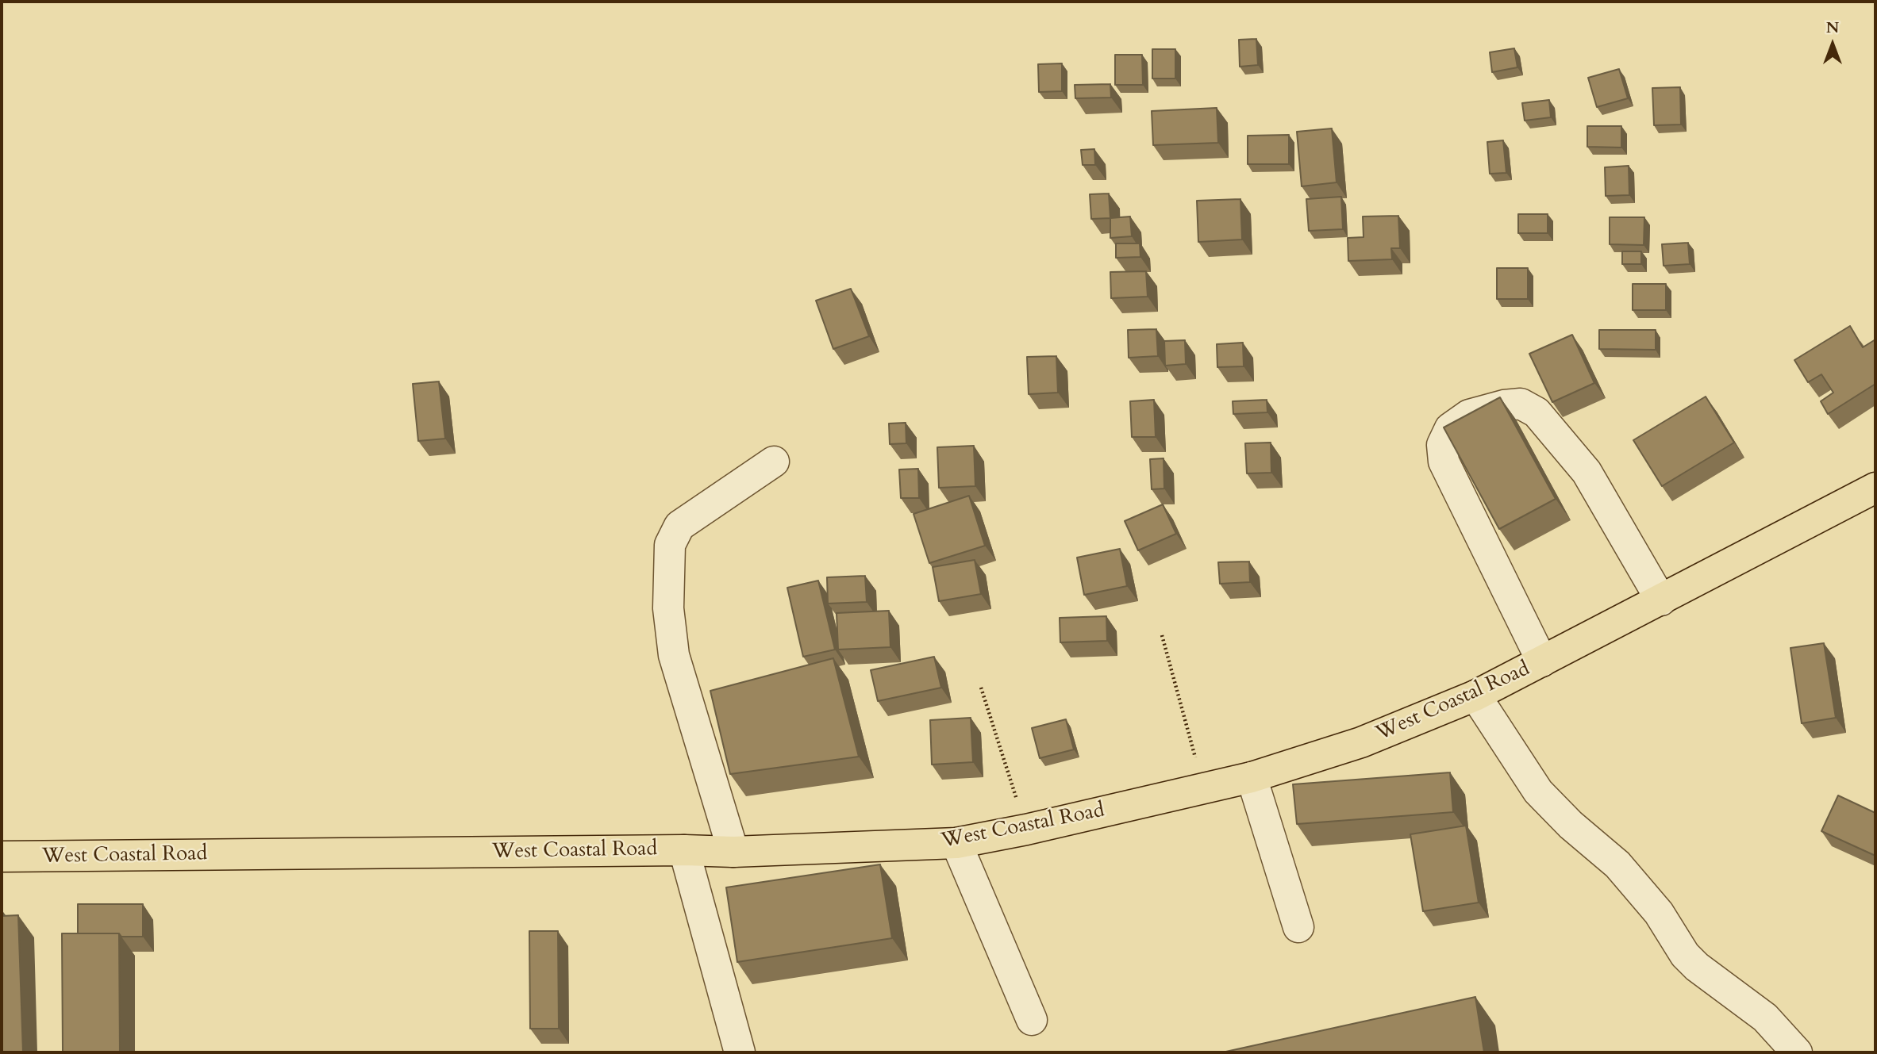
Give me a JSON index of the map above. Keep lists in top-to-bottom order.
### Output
{
  "streets": {
    "main road": ["West Coastal Road"]
  },
  "north": "top"
}
